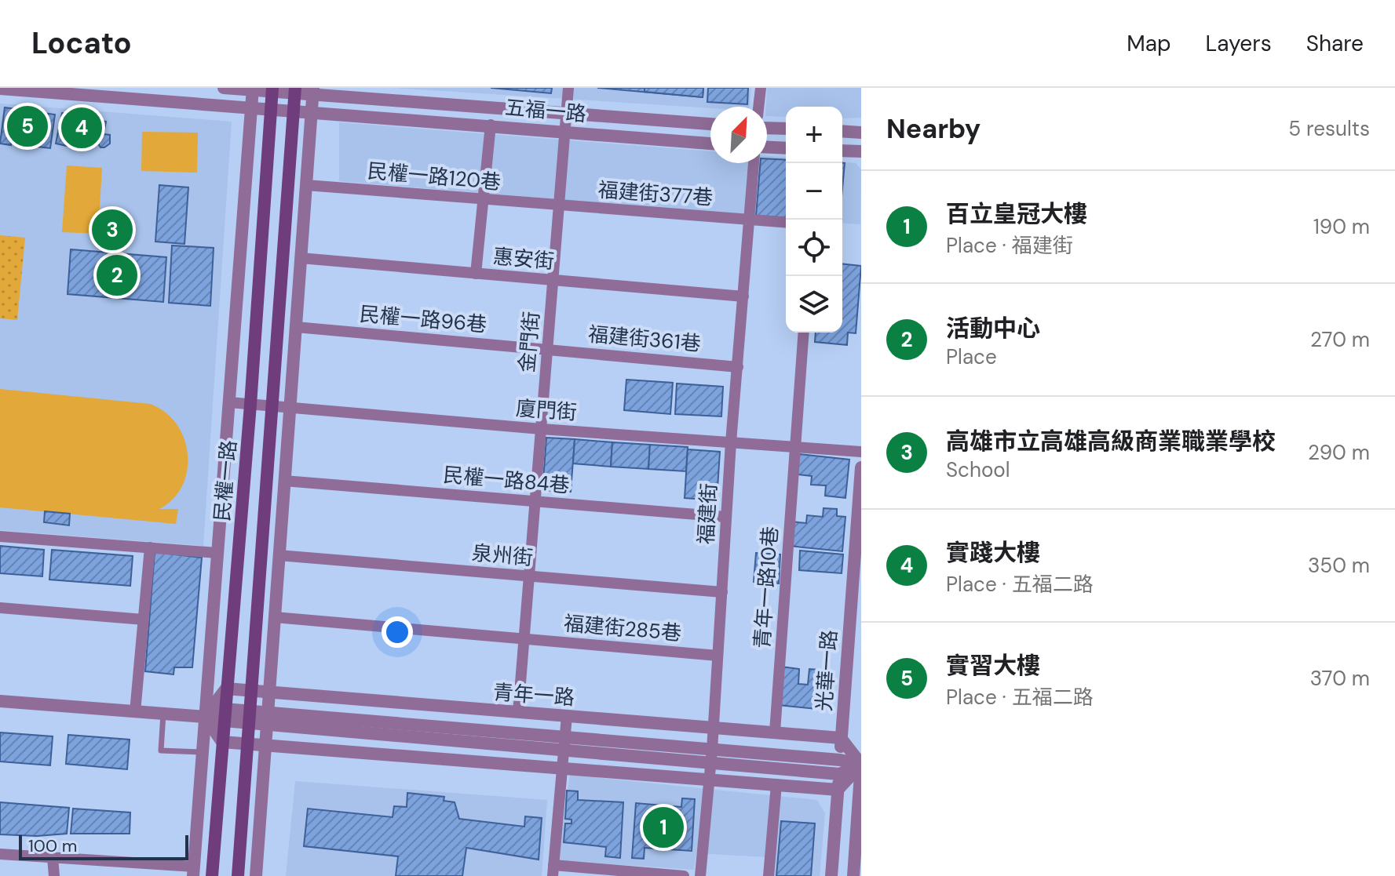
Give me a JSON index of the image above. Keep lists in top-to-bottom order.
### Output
{
  "streets": {
    "main road": ["民權一路"],
    "street": [
      "五福一路",
      "民權一路120巷",
      "福建街377巷",
      "惠安街",
      "民權一路96巷",
      "福建街361巷",
      "金門街",
      "廈門街",
      "民權一路84巷",
      "福建街",
      "泉州街",
      "青年一路10巷",
      "福建街285巷",
      "光華一路",
      "青年一路"
    ]
  },
  "crossings": [
    ["五福一路", "金門街"],
    ["五福一路", "民權一路"],
    ["民權一路120巷", "福建街377巷"],
    ["民權一路120巷", "金門街"],
    ["福建街377巷", "金門街"],
    ["福建街377巷", "福建街"],
    ["惠安街", "金門街"],
    ["惠安街", "福建街"],
    ["民權一路96巷", "福建街361巷"],
    ["民權一路96巷", "金門街"],
    ["福建街361巷", "金門街"],
    ["福建街361巷", "福建街"],
    ["金門街", "廈門街"],
    ["金門街", "民權一路84巷"],
    ["金門街", "泉州街"],
    ["金門街", "福建街285巷"],
    ["金門街", "青年一路"],
    ["廈門街", "民權一路"],
    ["廈門街", "福建街"],
    ["廈門街", "青年一路10巷"],
    ["民權一路84巷", "福建街"],
    ["民權一路", "青年一路"],
    ["福建街", "泉州街"],
    ["福建街", "福建街285巷"],
    ["福建街", "青年一路"],
    ["青年一路10巷", "青年一路"],
    ["光華一路", "青年一路"]
  ],
  "scale_bar": "100 m",
  "north": "top right",
  "page": {
    "header": "Locato",
    "nav": ["Map", "Layers", "Share"],
    "heading": ["Nearby", "5 results"],
    "pins": [
      "5",
      "4",
      "3",
      "2",
      "1"
    ],
    "map_buttons": ["+", "−"],
    "list": [
      {
        "mark": "1",
        "name": "百立皇冠大樓",
        "note": "Place · 福建街",
        "value": "190 m"
      },
      {
        "mark": "2",
        "name": "活動中心",
        "note": "Place",
        "value": "270 m"
      },
      {
        "mark": "3",
        "name": "高雄市立高雄高級商業職業學校",
        "note": "School",
        "value": "290 m"
      },
      {
        "mark": "4",
        "name": "實踐大樓",
        "note": "Place · 五福二路",
        "value": "350 m"
      },
      {
        "mark": "5",
        "name": "實習大樓",
        "note": "Place · 五福二路",
        "value": "370 m"
      }
    ],
    "scale": "100 m"
  }
}
